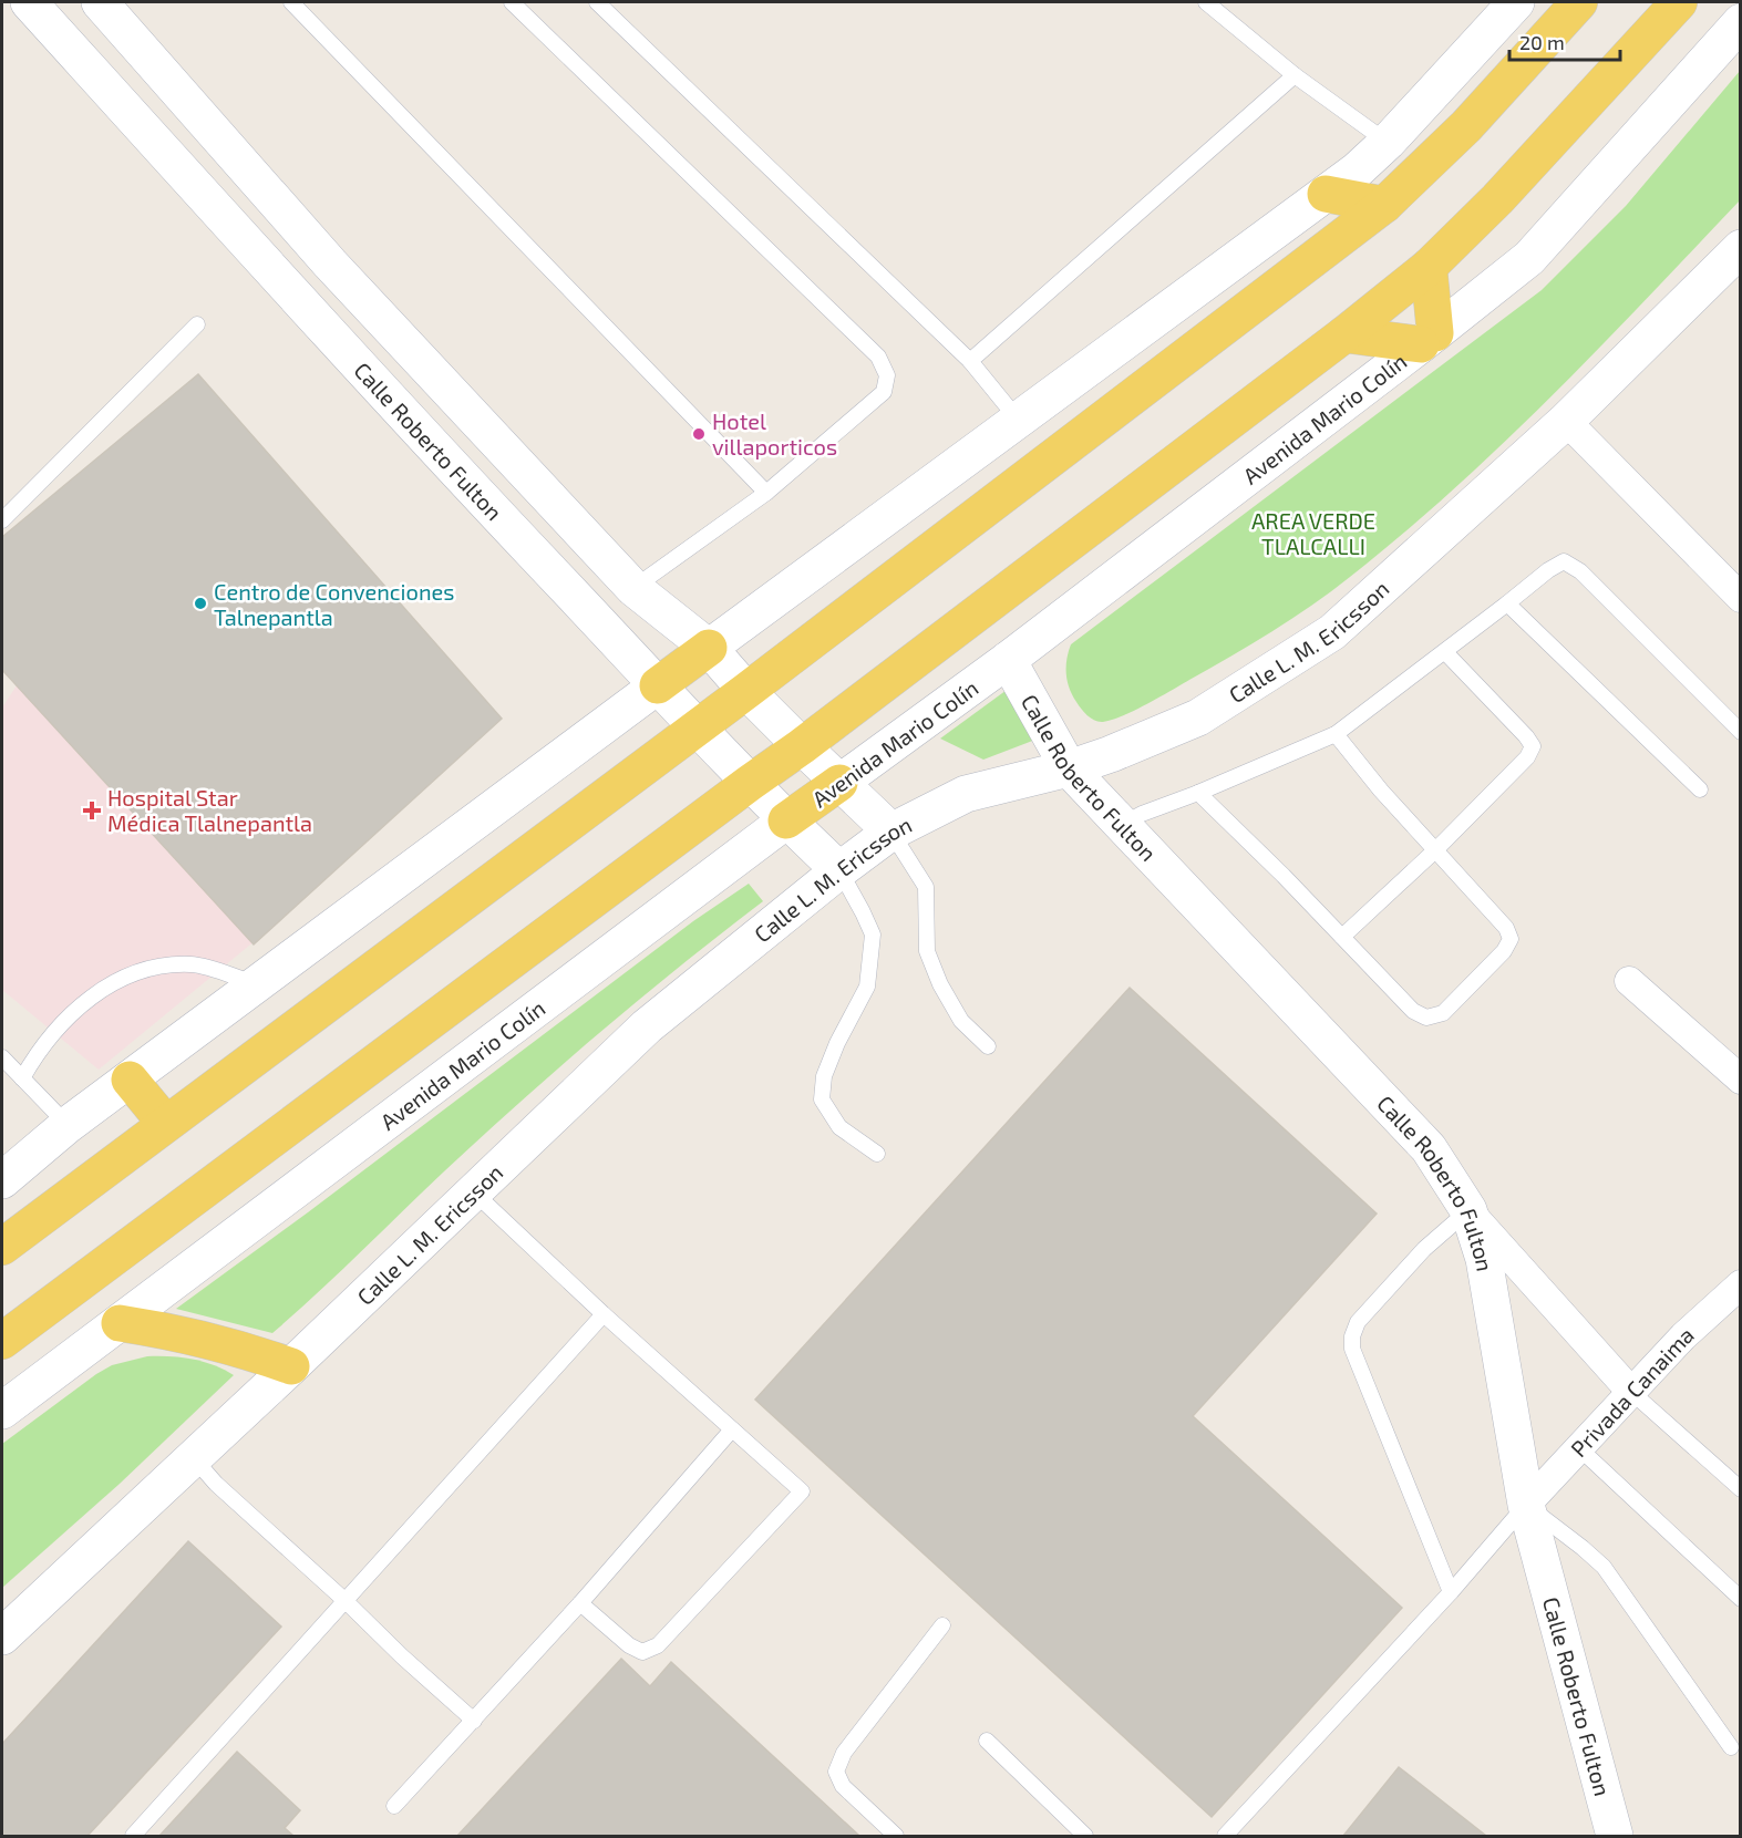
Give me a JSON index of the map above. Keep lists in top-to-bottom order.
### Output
{
  "streets": {
    "main road": ["Avenida Mario Colín", "Calle Roberto Fulton", "Calle L. M. Ericsson"],
    "street": ["Privada Canaima"]
  },
  "crossings": [
    ["Avenida Mario Colín", "Calle Roberto Fulton"],
    ["Calle Roberto Fulton", "Calle L. M. Ericsson"],
    ["Calle Roberto Fulton", "Privada Canaima"]
  ],
  "parks": ["AREA VERDE TLALCALLI"],
  "places": {
    "other": ["Hotel villaporticos", "Centro de Convenciones Talnepantla"],
    "health": ["Hospital Star Médica Tlalnepantla"]
  },
  "scale_bar": "20 m"
}
